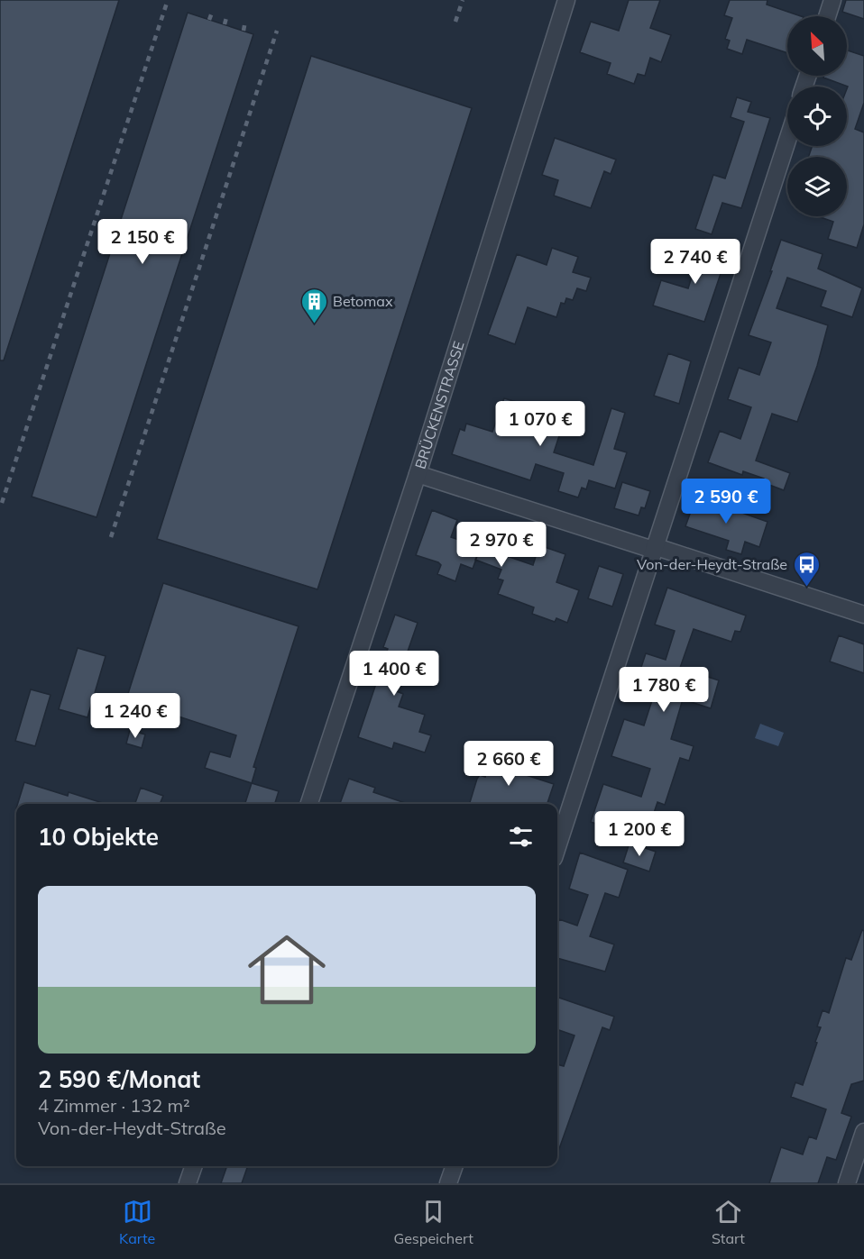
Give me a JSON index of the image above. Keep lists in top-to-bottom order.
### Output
{
  "streets": {
    "street": ["BRÜCKENSTRASSE"]
  },
  "places": {
    "building": ["Betomax"],
    "bus stop": ["Von-der-Heydt-Straße"]
  },
  "north": "top left",
  "page": {
    "price": [
      "2 150 €",
      "2 740 €",
      "1 070 €",
      "2 590 €",
      "2 970 €",
      "1 400 €",
      "1 780 €",
      "1 240 €",
      "2 660 €",
      "1 200 €"
    ],
    "heading": "10 Objekte",
    "list": [
      {
        "name": "2 590 €/Monat",
        "note": "4 Zimmer · 132 m² · Von-der-Heydt-Straße"
      }
    ],
    "tabs": ["Karte", "Gespeichert", "Start"]
  }
}
